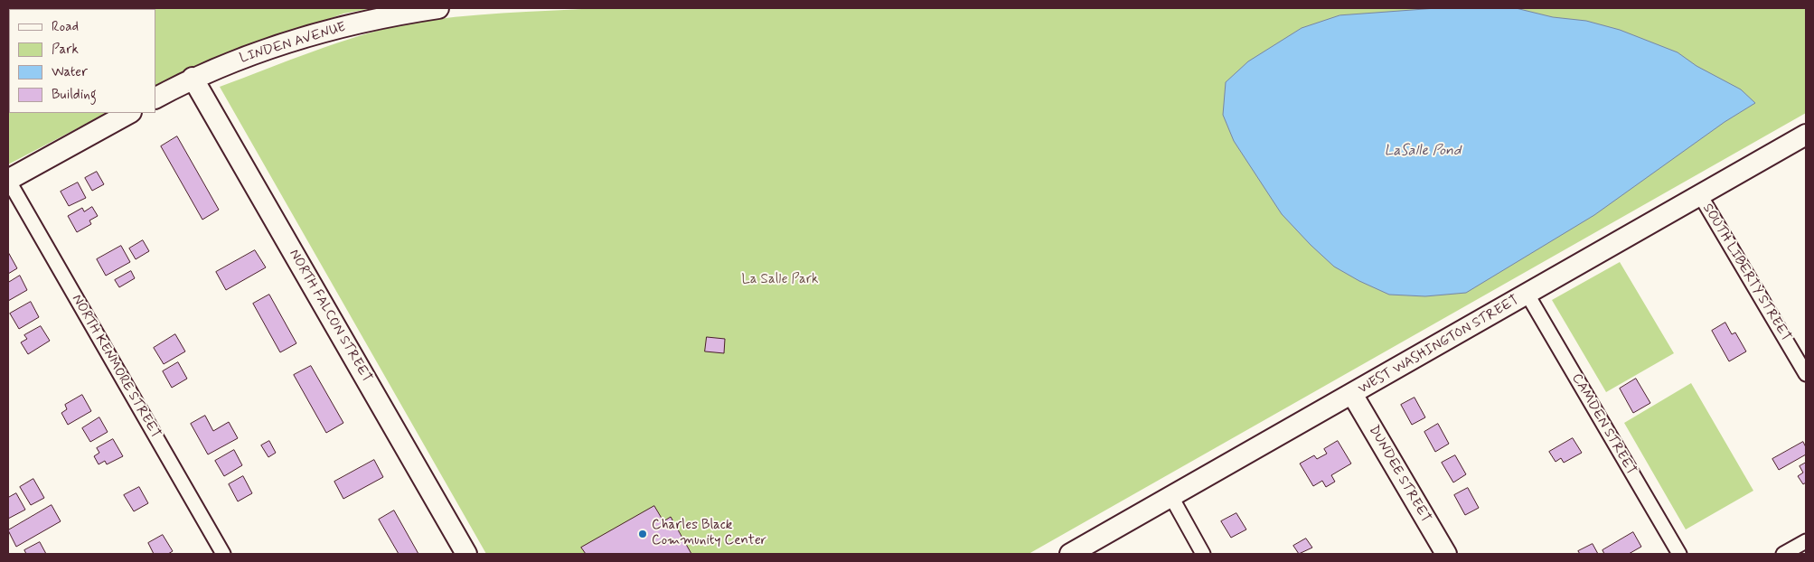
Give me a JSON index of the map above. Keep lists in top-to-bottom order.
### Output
{
  "streets": {
    "street": [
      "LINDEN AVENUE",
      "SOUTH LIBERTY STREET",
      "NORTH FALCON STREET",
      "WEST WASHINGTON STREET",
      "NORTH KENMORE STREET",
      "CAMDEN STREET",
      "DUNDEE STREET"
    ]
  },
  "crossings": [
    ["LINDEN AVENUE", "NORTH FALCON STREET"],
    ["SOUTH LIBERTY STREET", "WEST WASHINGTON STREET"],
    ["WEST WASHINGTON STREET", "CAMDEN STREET"],
    ["WEST WASHINGTON STREET", "DUNDEE STREET"]
  ],
  "water": ["LaSalle Pond"],
  "parks": ["La Salle Park"],
  "places": ["Charles Black Community Center"],
  "legend": [
    "Road",
    "Park",
    "Water",
    "Building"
  ]
}
